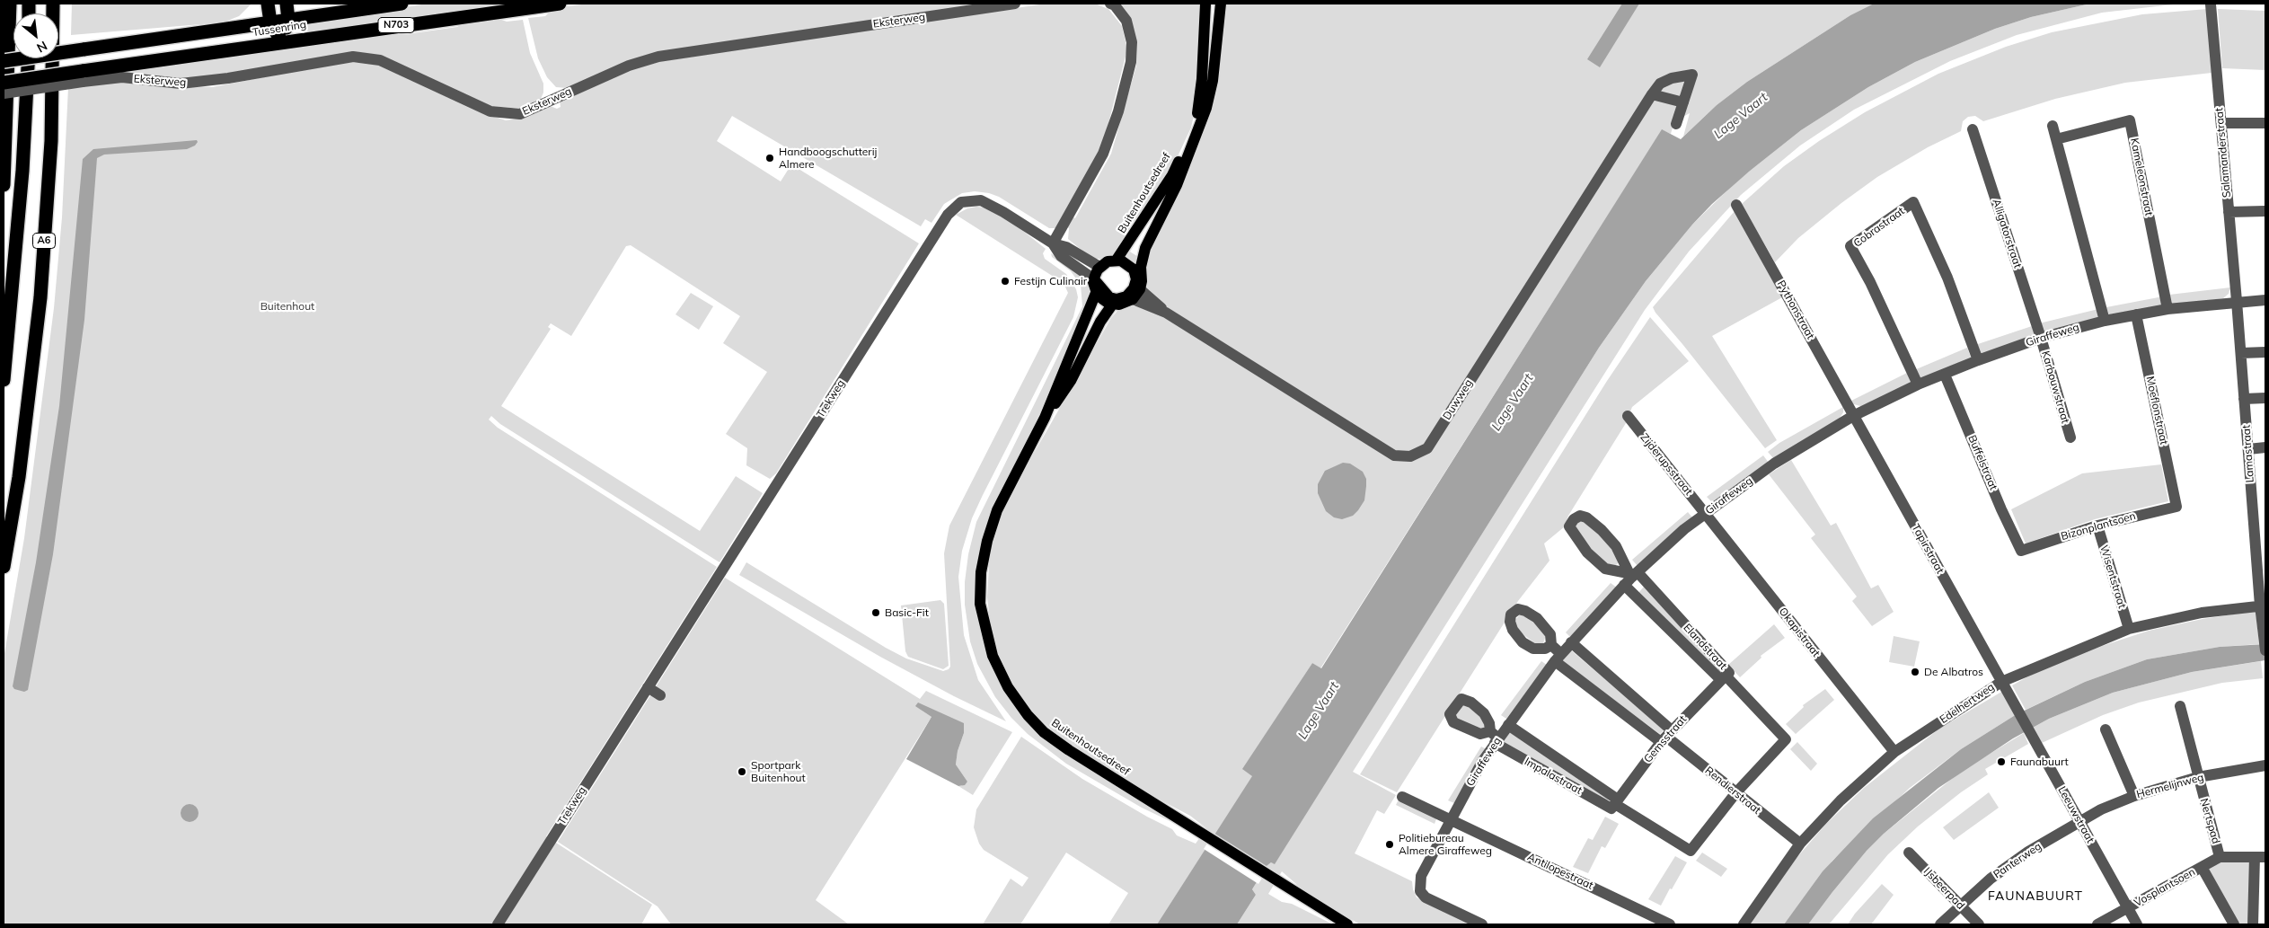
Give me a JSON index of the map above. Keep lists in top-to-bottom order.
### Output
{
  "streets": {
    "highway": ["N703", "Tussenring", "A6"],
    "main road": ["Buitenhoutsedreef"],
    "street": [
      "Eksterweg",
      "Salamanderstraat",
      "Kameleonstraat",
      "Cobrastraat",
      "Alligatorstraat",
      "Pythonstraat",
      "Giraffeweg",
      "Karbouwstraat",
      "Trekweg",
      "Duwweg",
      "Moeflonstraat",
      "Lamastraat",
      "Buffelstraat",
      "Zijderupsstraat",
      "Bizonplantsoen",
      "Tapirstraat",
      "Wisentstraat",
      "Okapistraat",
      "Elandstraat",
      "Edelhertweg",
      "Gemsstraat",
      "Impalastraat",
      "Hermelijnweg",
      "Rendierstraat",
      "Leeuwstraat",
      "Nertspad",
      "Panterweg",
      "Antilopestraat",
      "Vosplantsoen",
      "IJsbeerpad"
    ]
  },
  "crossings": [
    ["Eksterweg", "Tussenring"],
    ["Salamanderstraat", "Giraffeweg"],
    ["Salamanderstraat", "Lamastraat"],
    ["Kameleonstraat", "Giraffeweg"],
    ["Buitenhoutsedreef", "Trekweg"],
    ["Buitenhoutsedreef", "Duwweg"],
    ["Cobrastraat", "Giraffeweg"],
    ["Alligatorstraat", "Giraffeweg"],
    ["Alligatorstraat", "Karbouwstraat"],
    ["Pythonstraat", "Giraffeweg"],
    ["Pythonstraat", "Tapirstraat"],
    ["Giraffeweg", "Karbouwstraat"],
    ["Giraffeweg", "Moeflonstraat"],
    ["Giraffeweg", "Lamastraat"],
    ["Giraffeweg", "Buffelstraat"],
    ["Giraffeweg", "Zijderupsstraat"],
    ["Giraffeweg", "Tapirstraat"],
    ["Giraffeweg", "Okapistraat"],
    ["Giraffeweg", "Elandstraat"],
    ["Giraffeweg", "Impalastraat"],
    ["Giraffeweg", "Rendierstraat"],
    ["Giraffeweg", "Antilopestraat"],
    ["Trekweg", "Duwweg"],
    ["Moeflonstraat", "Bizonplantsoen"],
    ["Lamastraat", "Edelhertweg"],
    ["Buffelstraat", "Bizonplantsoen"],
    ["Zijderupsstraat", "Okapistraat"],
    ["Bizonplantsoen", "Wisentstraat"],
    ["Tapirstraat", "Edelhertweg"],
    ["Tapirstraat", "Leeuwstraat"],
    ["Wisentstraat", "Edelhertweg"],
    ["Okapistraat", "Edelhertweg"],
    ["Elandstraat", "Gemsstraat"],
    ["Elandstraat", "Impalastraat"],
    ["Elandstraat", "Rendierstraat"],
    ["Edelhertweg", "Rendierstraat"],
    ["Edelhertweg", "Leeuwstraat"],
    ["Gemsstraat", "Impalastraat"],
    ["Gemsstraat", "Rendierstraat"],
    ["Impalastraat", "Rendierstraat"],
    ["Hermelijnweg", "Leeuwstraat"],
    ["Hermelijnweg", "Nertspad"],
    ["Hermelijnweg", "Panterweg"],
    ["Leeuwstraat", "Panterweg"],
    ["Leeuwstraat", "Vosplantsoen"],
    ["Nertspad", "Vosplantsoen"],
    ["Panterweg", "IJsbeerpad"]
  ],
  "districts": ["FAUNABUURT"],
  "water": ["Lage Vaart"],
  "parks": ["Buitenhout"],
  "places": [
    "Handboogschutterij Almere",
    "Festijn Culinair",
    "Basic-Fit",
    "De Albatros",
    "Faunabuurt",
    "Sportpark Buitenhout",
    "Politiebureau Almere Giraffeweg"
  ],
  "north": "bottom right"
}
